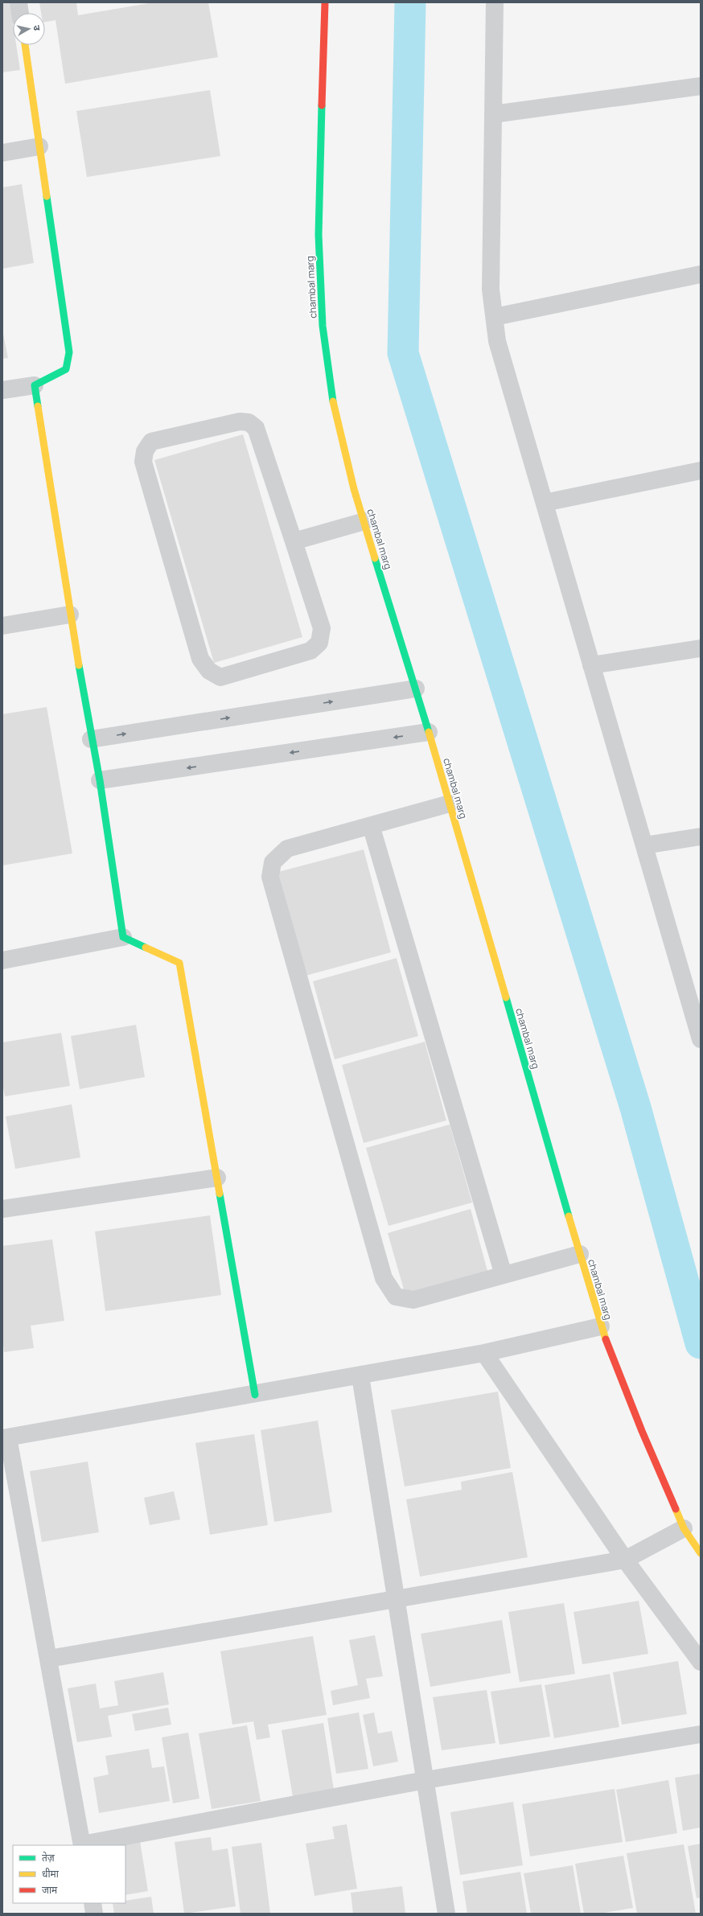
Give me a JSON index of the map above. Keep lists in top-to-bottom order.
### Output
{
  "streets": {
    "street": ["chambal marg"]
  },
  "legend": ["तेज़", "धीमा", "जाम"],
  "north": "right"
}
